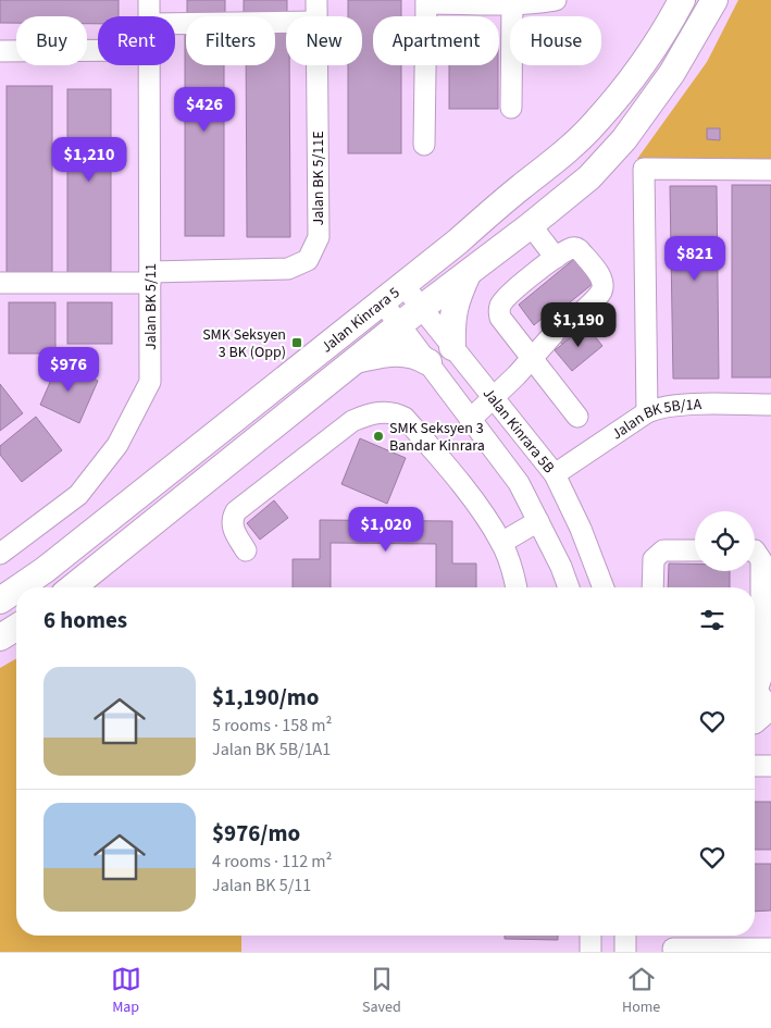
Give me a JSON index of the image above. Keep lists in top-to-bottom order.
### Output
{
  "streets": {
    "main road": ["Jalan Kinrara 5"],
    "street": [
      "Jalan BK 5/11E",
      "Jalan BK 5/11",
      "Jalan BK 5B/1A",
      "Jalan Kinrara 5B"
    ]
  },
  "crossings": [
    ["Jalan BK 5/11E", "Jalan BK 5/11"],
    ["Jalan Kinrara 5", "Jalan Kinrara 5B"],
    ["Jalan BK 5B/1A", "Jalan Kinrara 5B"]
  ],
  "places": {
    "transit": ["SMK Seksyen 3 BK (Opp)"],
    "other": ["SMK Seksyen 3 Bandar Kinrara"]
  },
  "page": {
    "chip": [
      "Buy",
      "Rent",
      "Filters",
      "New",
      "Apartment",
      "House"
    ],
    "price": [
      "$426",
      "$1,210",
      "$821",
      "$1,190",
      "$976",
      "$1,020"
    ],
    "heading": "6 homes",
    "list": [
      {
        "name": "$1,190/mo",
        "note": "5 rooms · 158 m² · Jalan BK 5B/1A1"
      },
      {
        "name": "$976/mo",
        "note": "4 rooms · 112 m² · Jalan BK 5/11"
      }
    ],
    "tabs": ["Map", "Saved", "Home"]
  }
}
